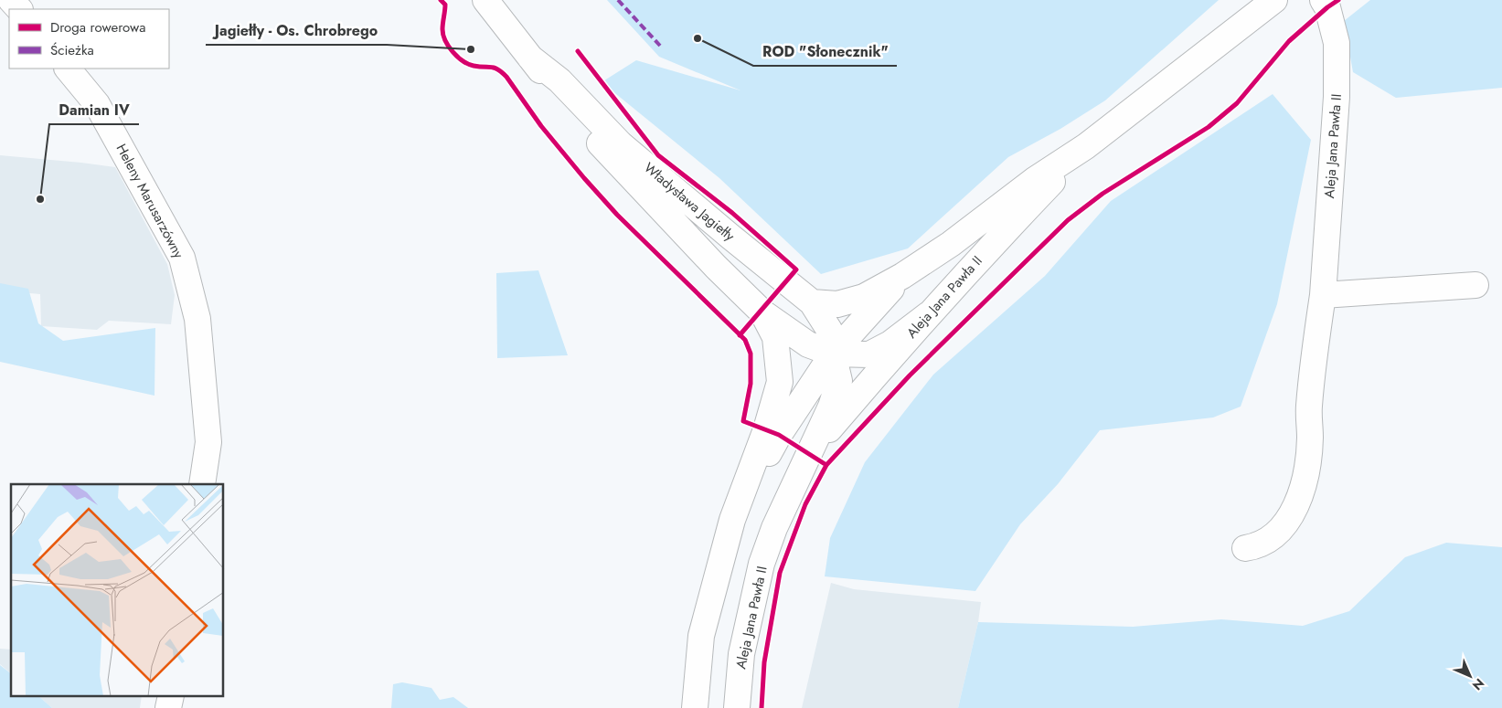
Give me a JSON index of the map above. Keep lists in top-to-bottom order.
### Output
{
  "streets": {
    "street": ["Aleja Jana Pawła II", "Heleny Marusarzówny", "Władysława Jagiełły"]
  },
  "crossings": [
    ["Aleja Jana Pawła II", "Władysława Jagiełły"]
  ],
  "places": ["ROD \"Słonecznik\"", "Jagiełły - Os. Chrobrego", "Damian IV"],
  "legend": ["Droga rowerowa", "Ścieżka"],
  "north": "bottom right"
}
